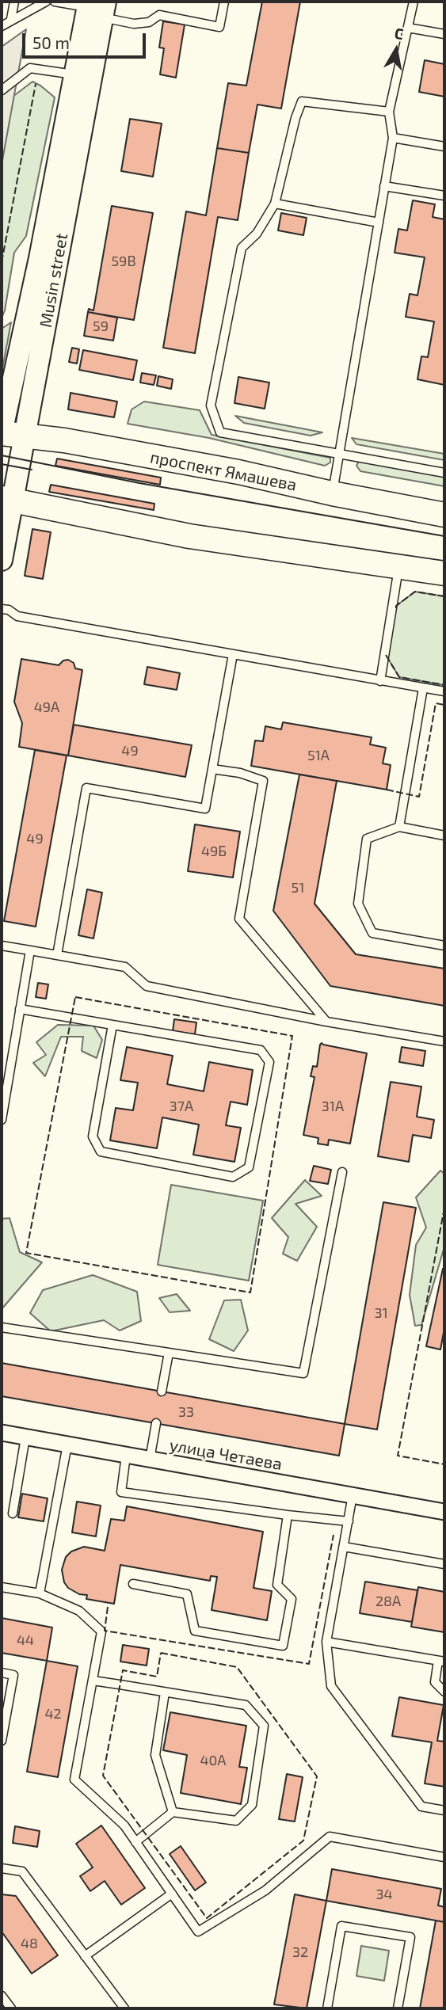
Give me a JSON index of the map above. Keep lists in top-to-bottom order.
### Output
{
  "streets": {
    "main road": ["проспект Ямашева"],
    "street": ["Musin street", "улица Четаева"]
  },
  "crossings": [
    ["Musin street", "проспект Ямашева"]
  ],
  "house_numbers": [
    "59В",
    "59",
    "49А",
    "49",
    "51А",
    "49",
    "49Б",
    "51",
    "37А",
    "31А",
    "31",
    "33",
    "28А",
    "44",
    "42",
    "40А",
    "34",
    "48",
    "32"
  ],
  "scale_bar": "50 m",
  "north": "top"
}
